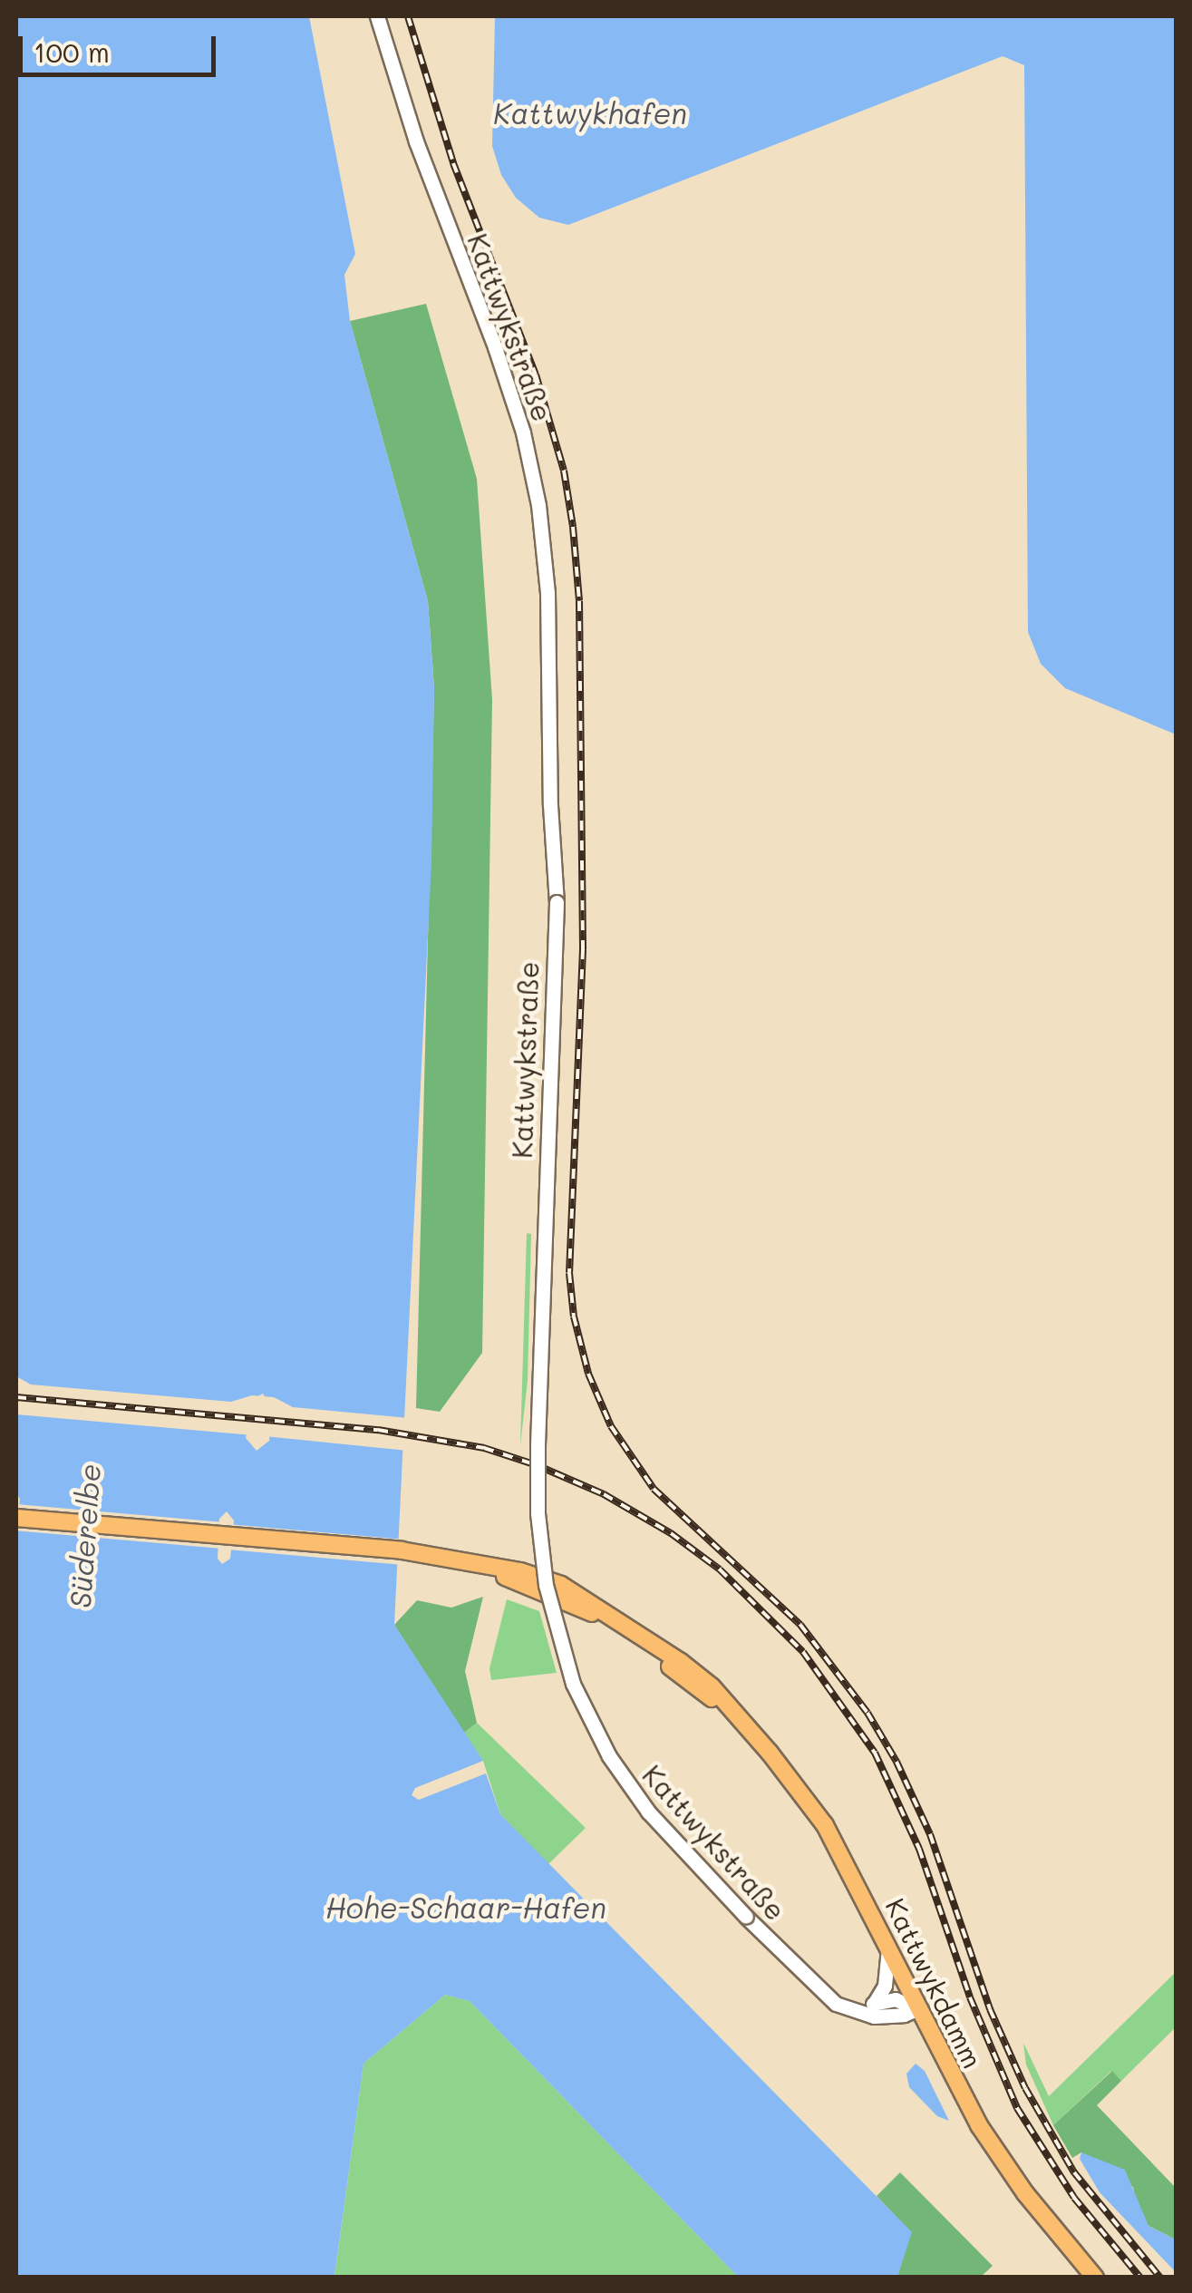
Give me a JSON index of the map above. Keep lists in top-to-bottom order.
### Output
{
  "streets": {
    "main road": ["Kattwykdamm"],
    "street": ["Kattwykstraße"]
  },
  "crossings": [
    ["Kattwykstraße", "Kattwykdamm"]
  ],
  "water": ["Kattwykhafen", "Süderelbe", "Hohe-Schaar-Hafen"],
  "scale_bar": "100 m"
}
